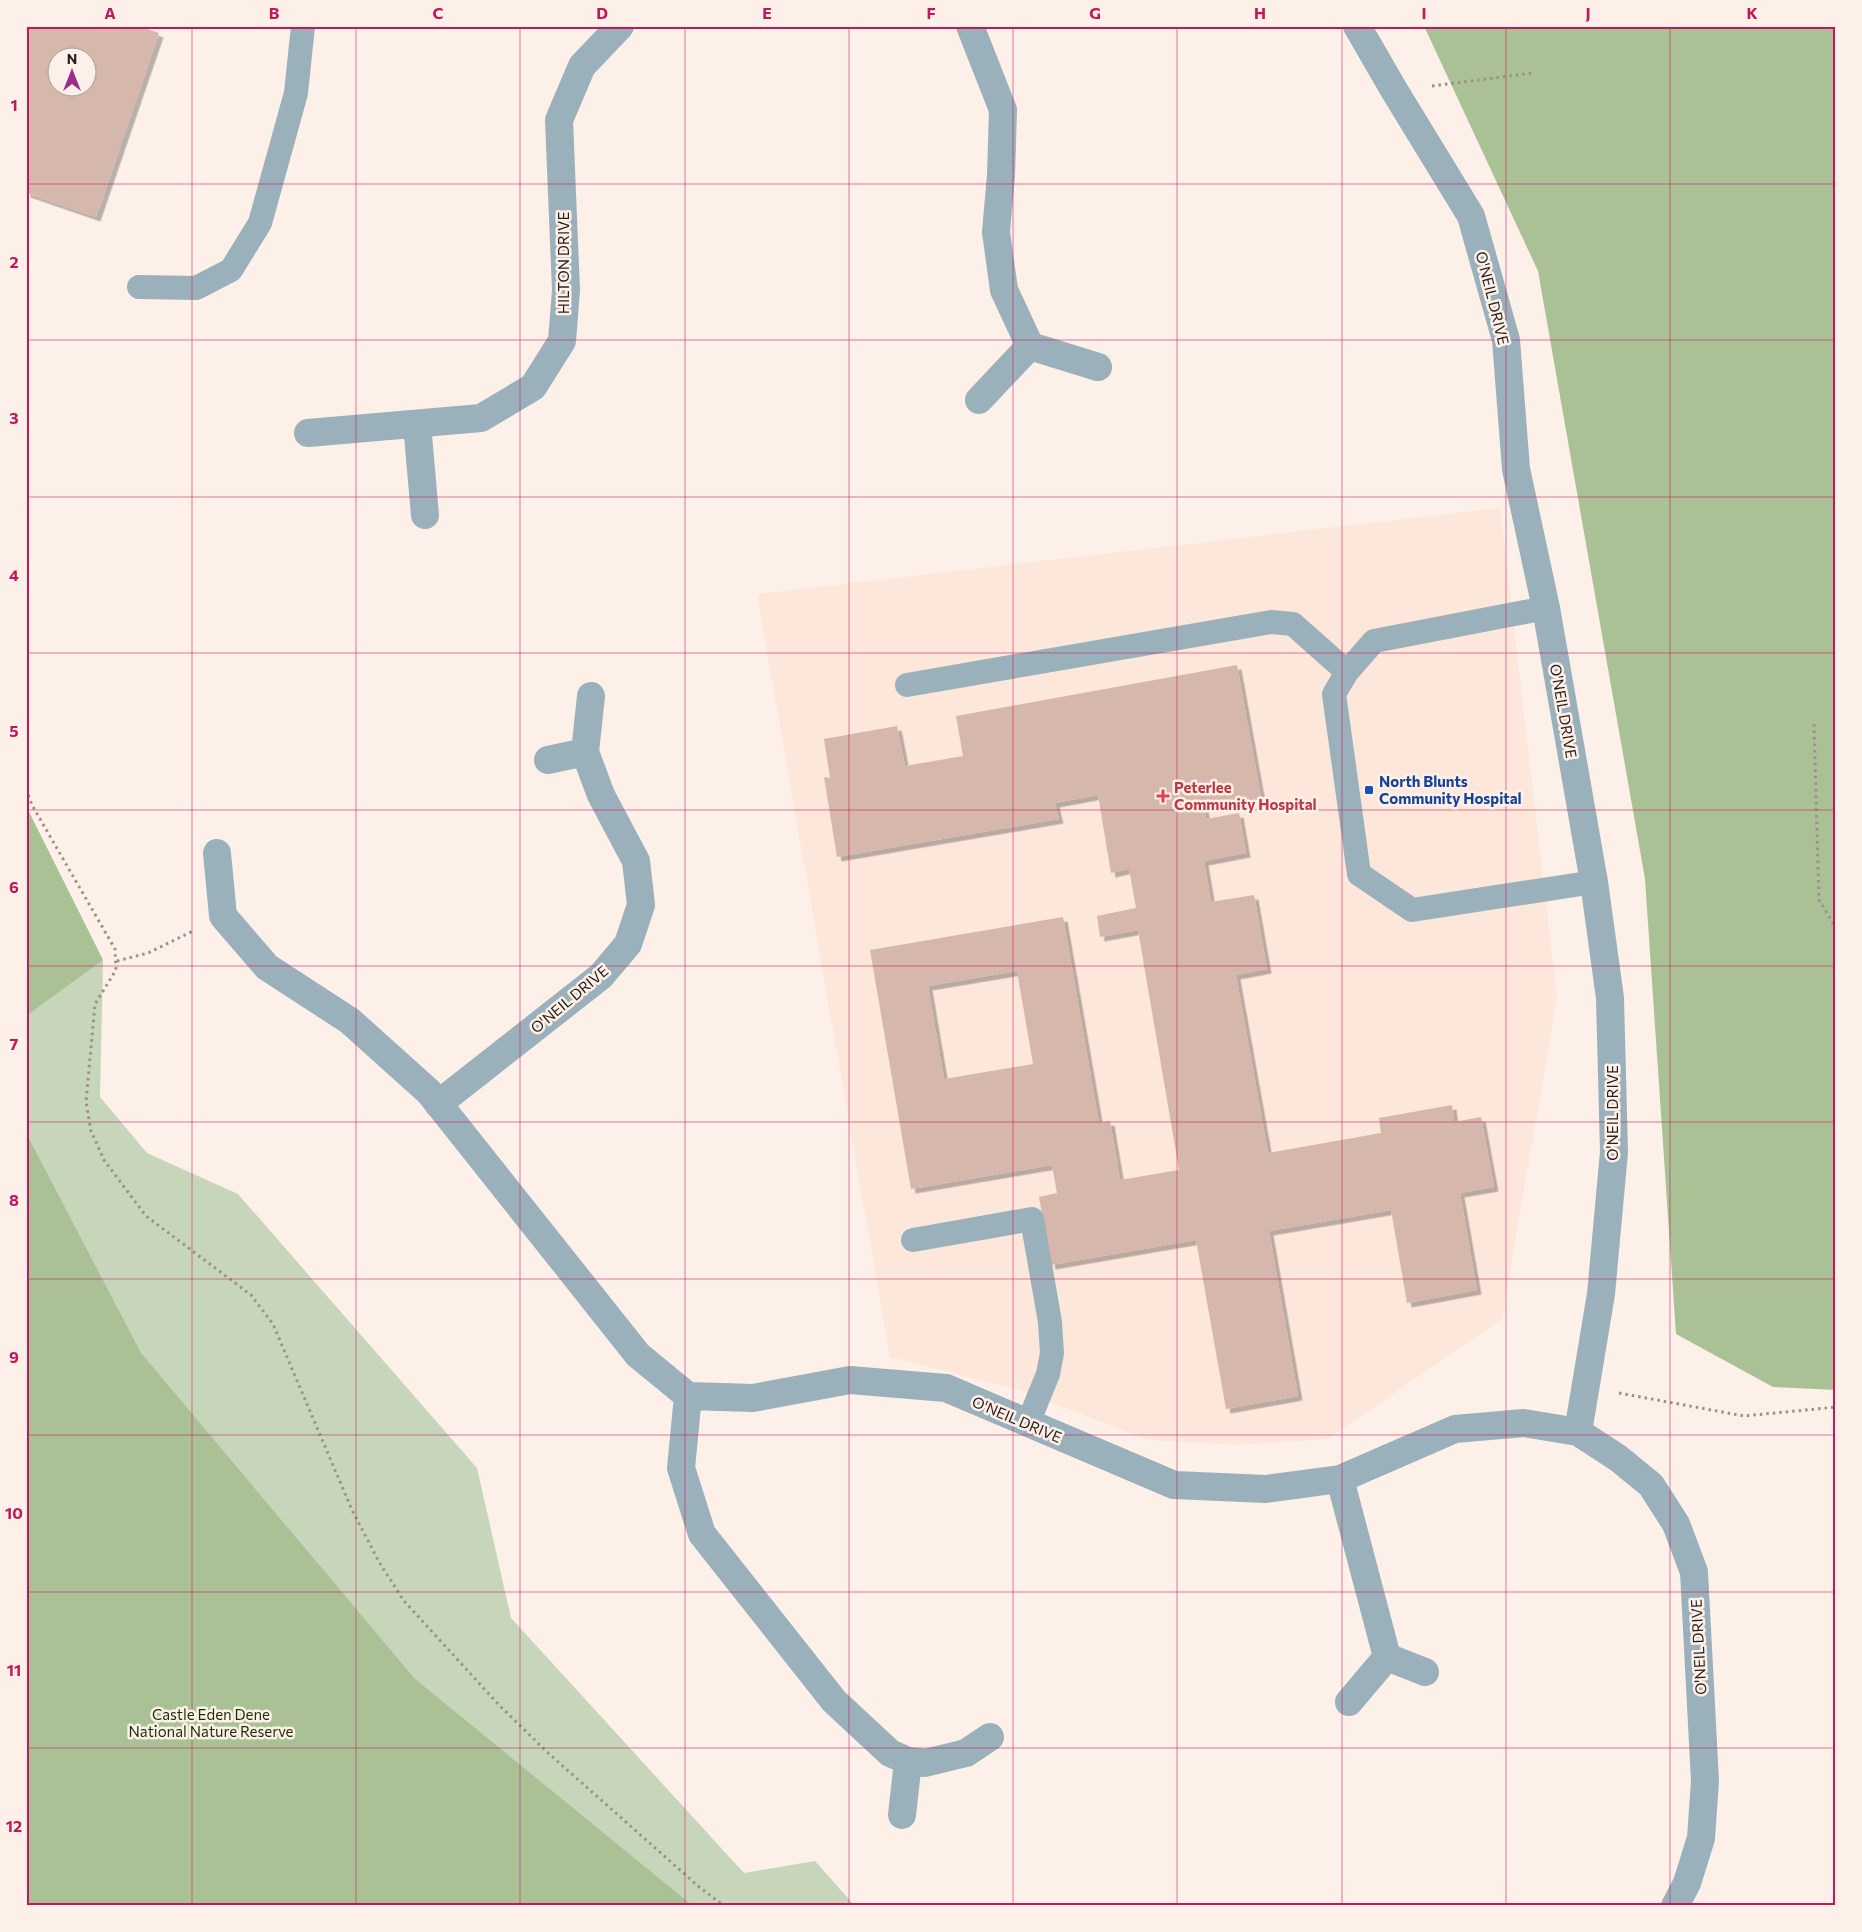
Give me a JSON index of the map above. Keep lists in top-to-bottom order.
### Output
{
  "streets": {
    "street": ["HILTON DRIVE", "O'NEIL DRIVE"]
  },
  "parks": ["Castle Eden Dene National Nature Reserve"],
  "places": {
    "transit": ["North Blunts Community Hospital"],
    "health": ["Peterlee Community Hospital"]
  },
  "north": "top",
  "grid": {
    "columns": [
      "A",
      "B",
      "C",
      "D",
      "E",
      "F",
      "G",
      "H",
      "I",
      "J",
      "K"
    ],
    "rows": [
      "1",
      "2",
      "3",
      "4",
      "5",
      "6",
      "7",
      "8",
      "9",
      "10",
      "11",
      "12"
    ]
  }
}
